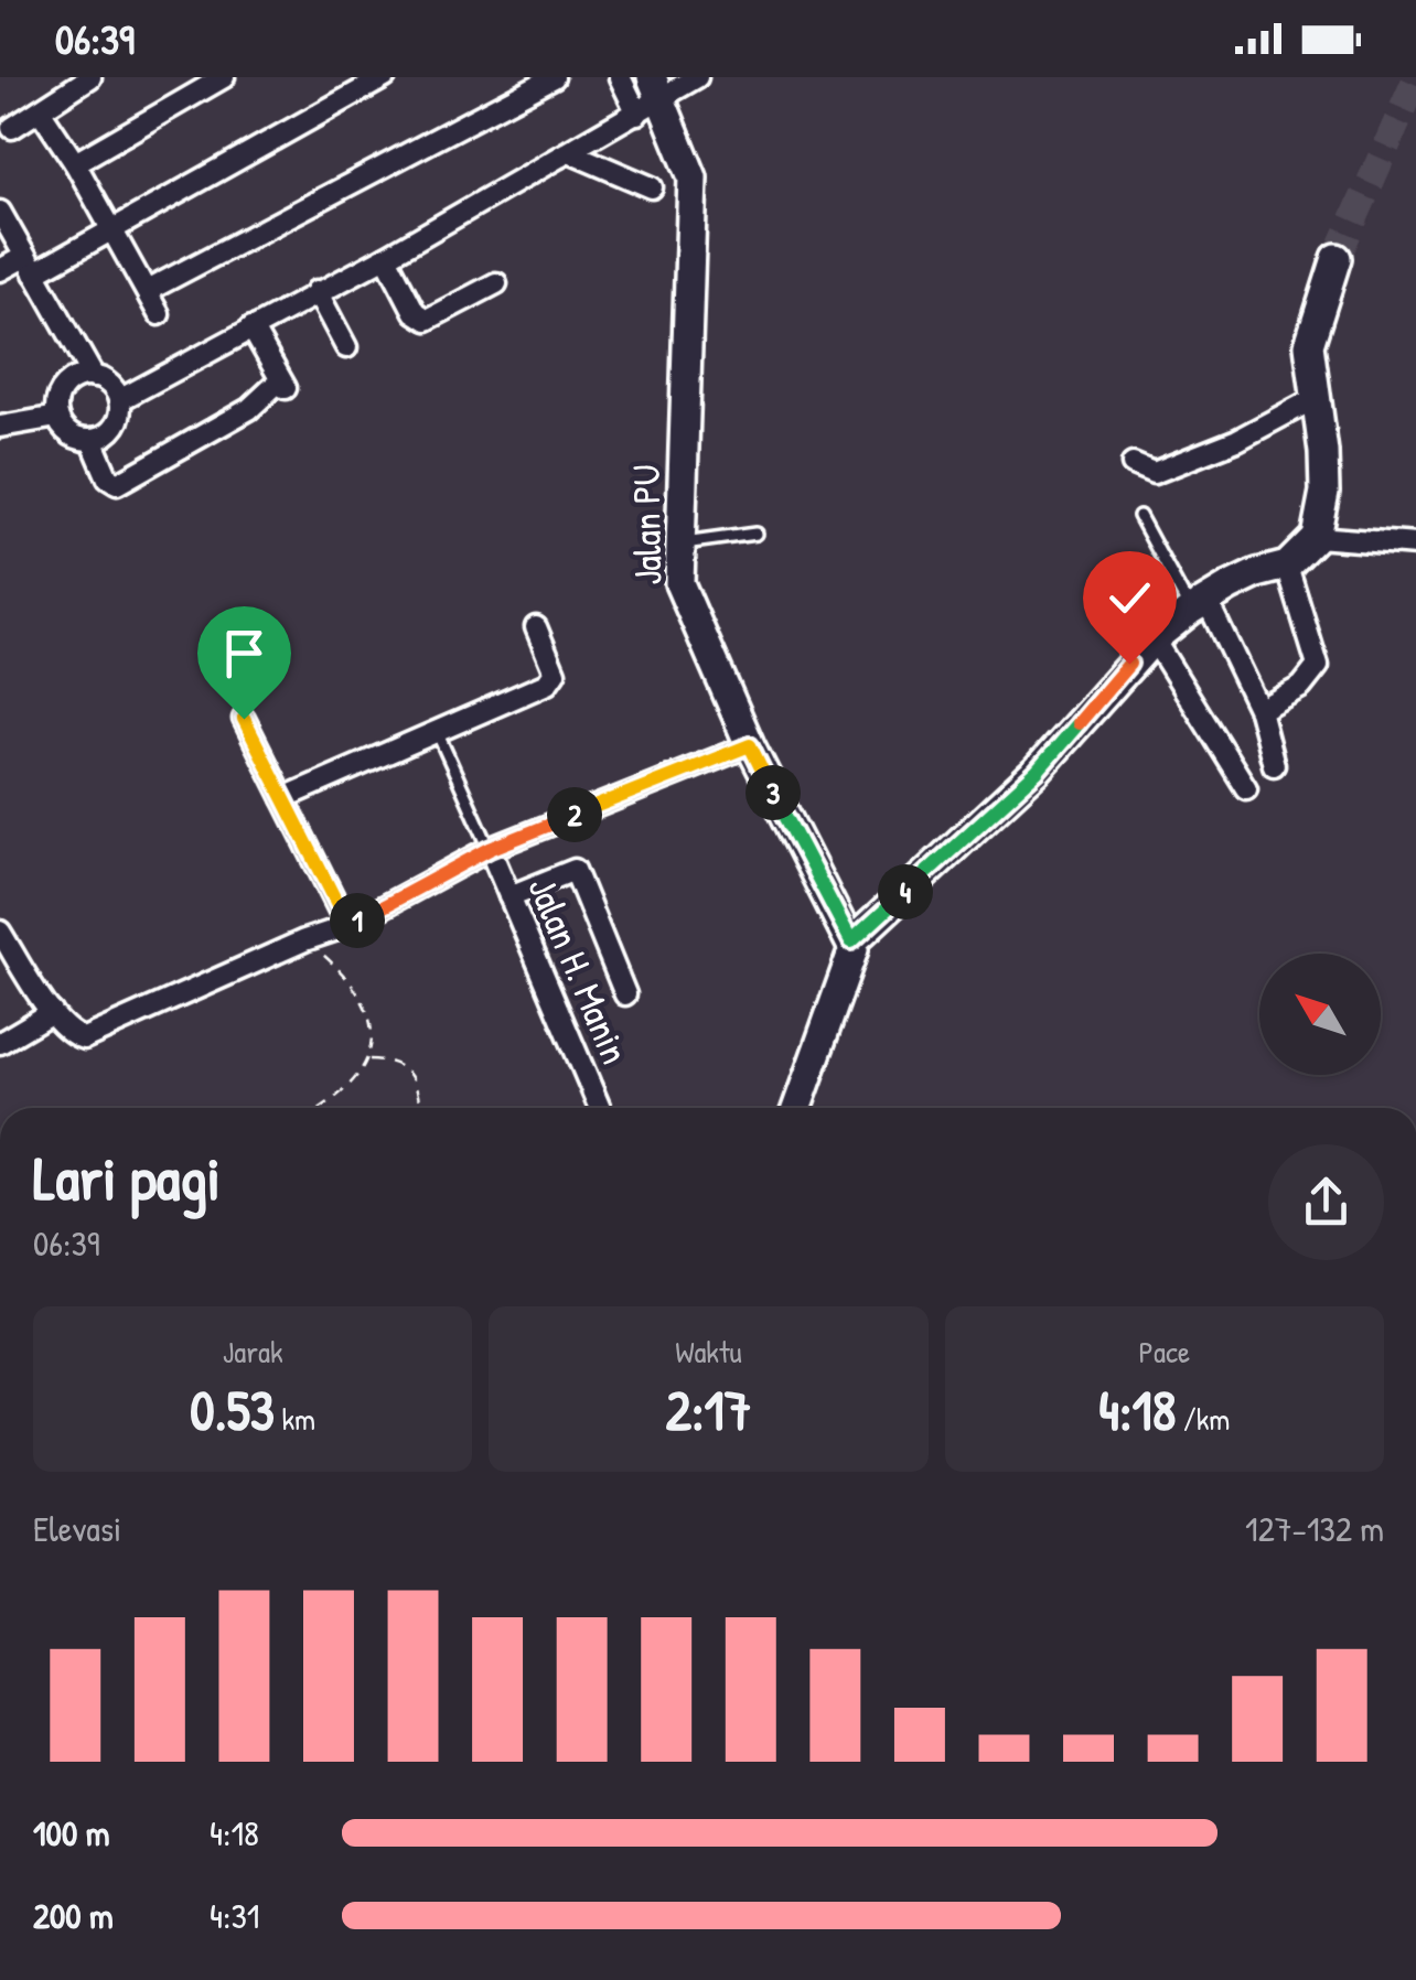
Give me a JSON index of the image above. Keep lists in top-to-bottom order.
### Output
{
  "streets": {
    "street": ["Jalan PU", "Jalan H. Manin"]
  },
  "north": "top left",
  "page": {
    "status": "06:39",
    "pins": [
      "3",
      "2",
      "4",
      "1"
    ],
    "heading": ["Lari pagi", "06:39"],
    "stats": [
      ["Jarak", "0.53 km"],
      ["Waktu", "2:17"],
      ["Pace", "4:18 /km"]
    ],
    "chart": ["Elevasi", "127–132 m"],
    "list": [
      {
        "name": "100 m",
        "note": "4:18"
      },
      {
        "name": "200 m",
        "note": "4:31"
      }
    ]
  }
}
